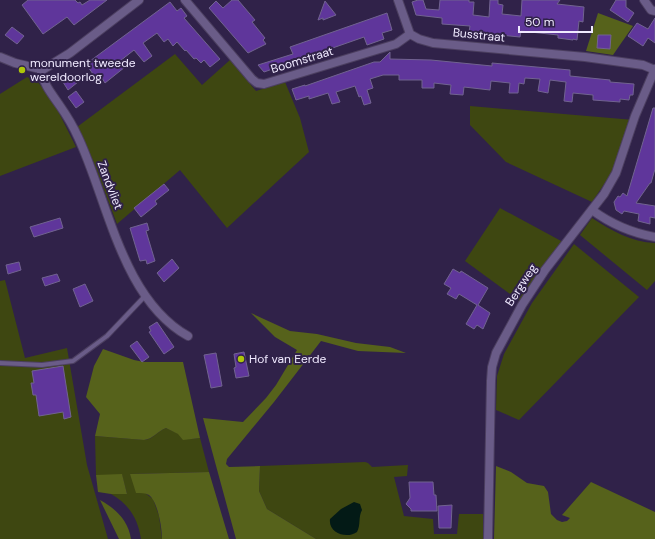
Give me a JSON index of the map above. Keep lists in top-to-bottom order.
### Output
{
  "streets": {
    "street": [
      "Busstraat",
      "Boomstraat",
      "Zandvliet",
      "Bergweg"
    ]
  },
  "crossings": [
    ["Busstraat", "Boomstraat"],
    ["Busstraat", "Bergweg"]
  ],
  "places": ["monument tweede wereldoorlog", "Hof van Eerde"],
  "scale_bar": "50 m"
}
